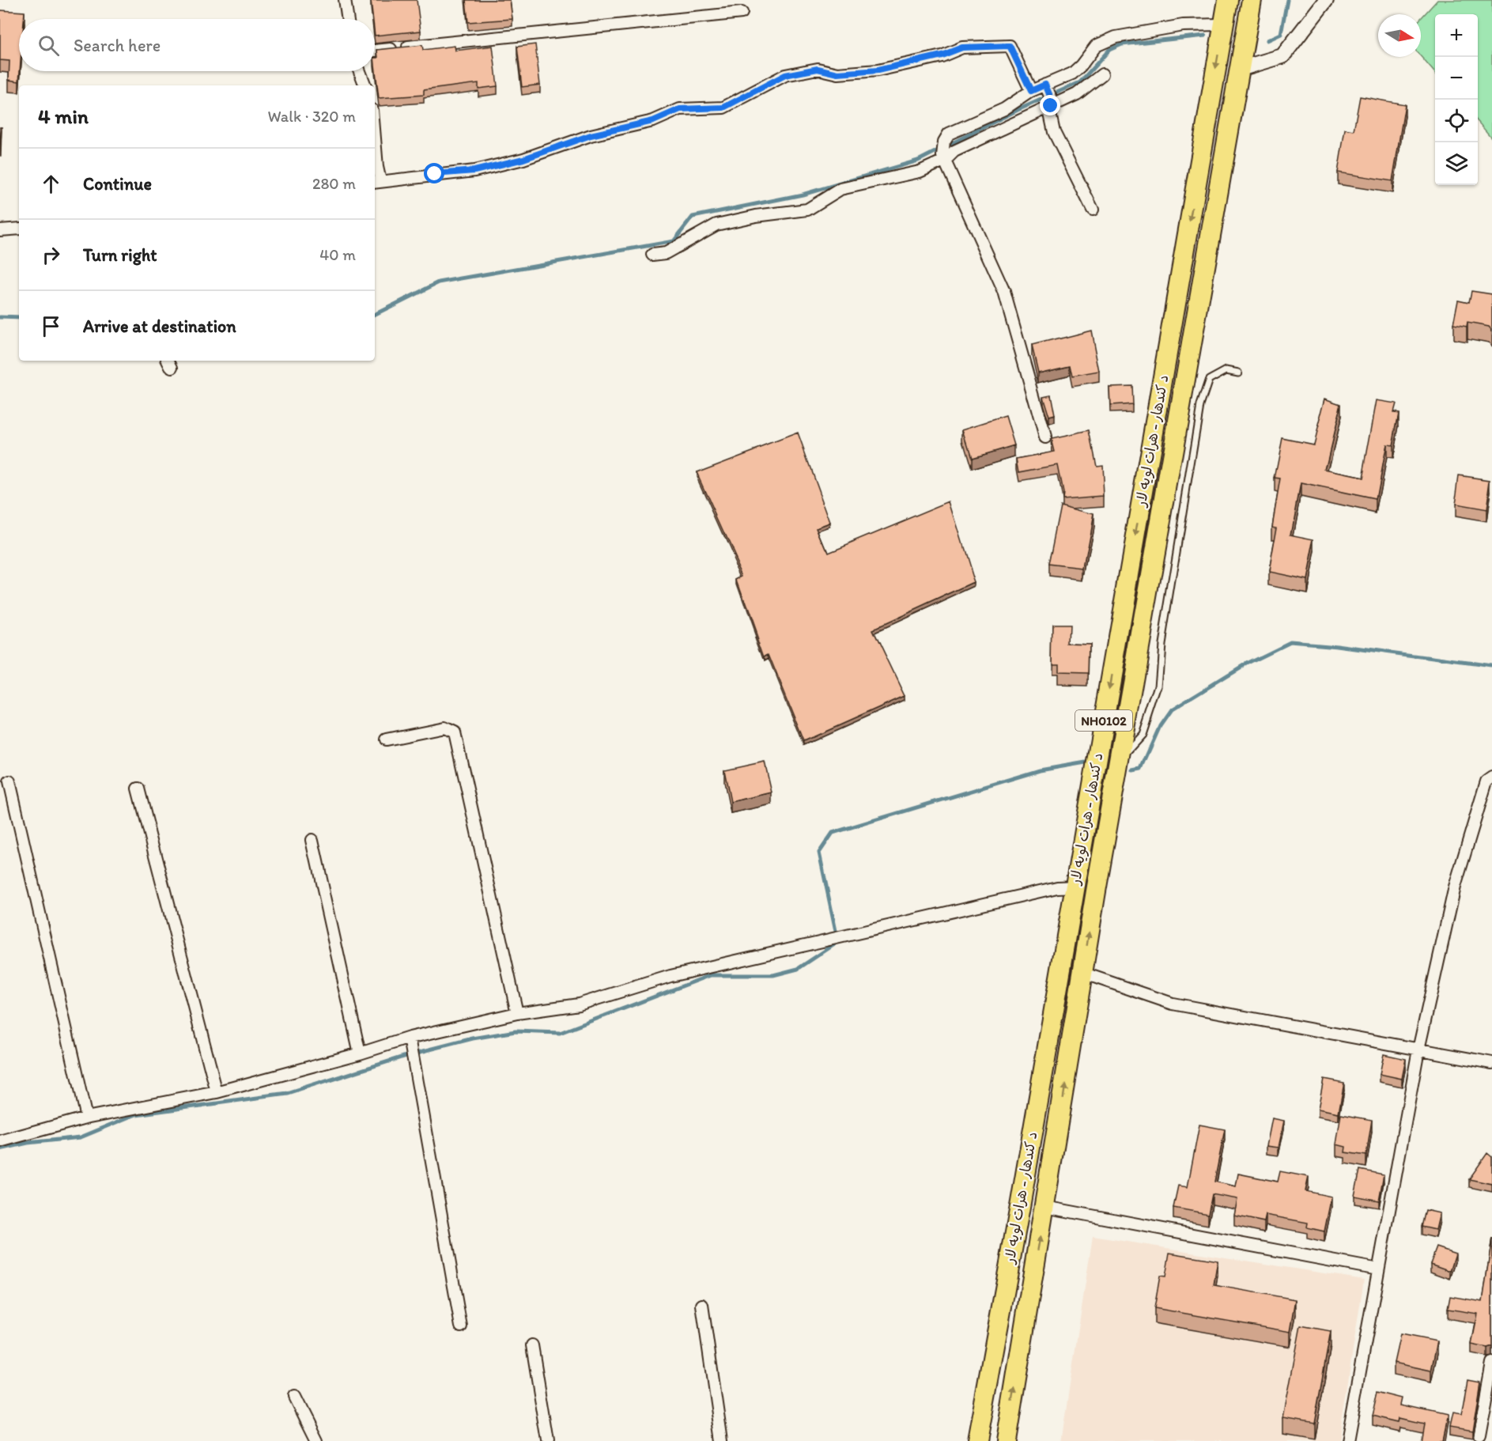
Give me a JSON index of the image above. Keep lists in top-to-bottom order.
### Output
{
  "streets": {
    "highway": ["د کندهار - هرات لويه لار", "NH0102"]
  },
  "north": "right",
  "page": {
    "map_buttons": ["+", "−"],
    "search": "Search here",
    "heading": ["4 min", "Walk · 320 m"],
    "list": [
      ["Continue", "280 m"],
      ["Turn right", "40 m"],
      "Arrive at destination"
    ]
  }
}
